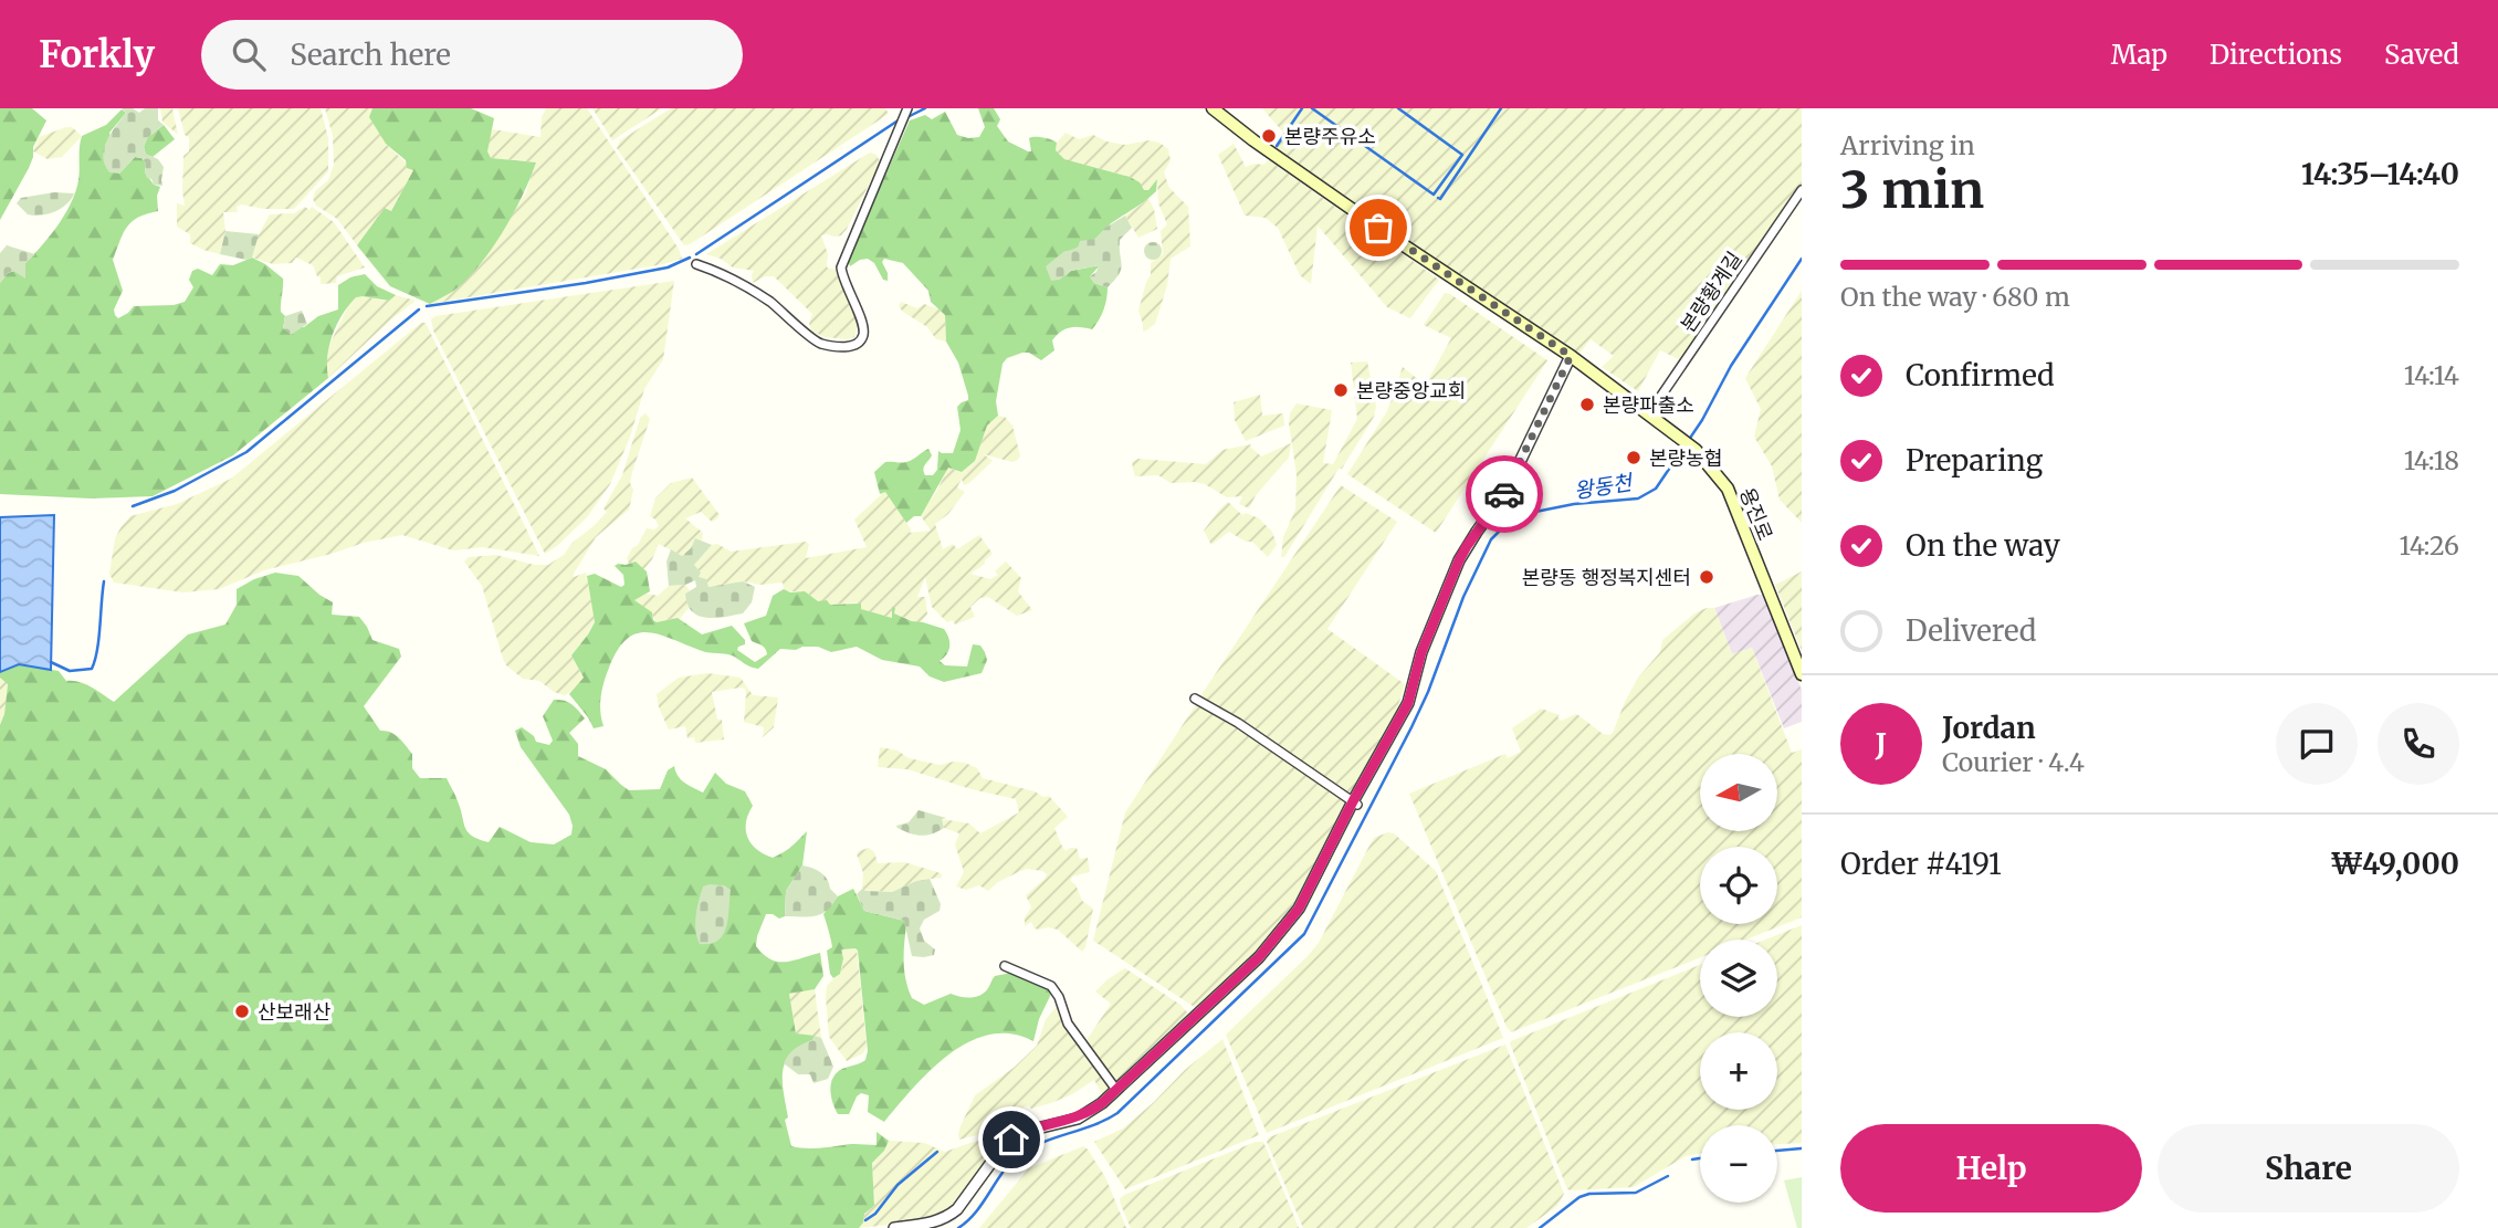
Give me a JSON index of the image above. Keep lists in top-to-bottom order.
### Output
{
  "streets": {
    "main road": ["용진로"],
    "street": ["본량황계길"]
  },
  "crossings": [
    ["본량황계길", "용진로"]
  ],
  "water": ["왕동천"],
  "places": [
    "본량주유소",
    "본량중앙교회",
    "본량파출소",
    "본량농협",
    "본량동 행정복지센터",
    "산보래산"
  ],
  "north": "left",
  "page": {
    "header": "Forkly",
    "search": "Search here",
    "nav": ["Map", "Directions", "Saved"],
    "heading": ["3 min", "Arriving in", "14:35–14:40"],
    "panel": [
      "Jordan",
      "Courier · 4.4",
      "Order #4191",
      "₩49,000"
    ],
    "bar": "On the way · 680 m",
    "list": [
      ["Confirmed", "14:14"],
      ["Preparing", "14:18"],
      ["On the way", "14:26"],
      "Delivered"
    ],
    "round": "J",
    "map_buttons": ["+", "−"],
    "buttons": ["Help", "Share"]
  }
}
